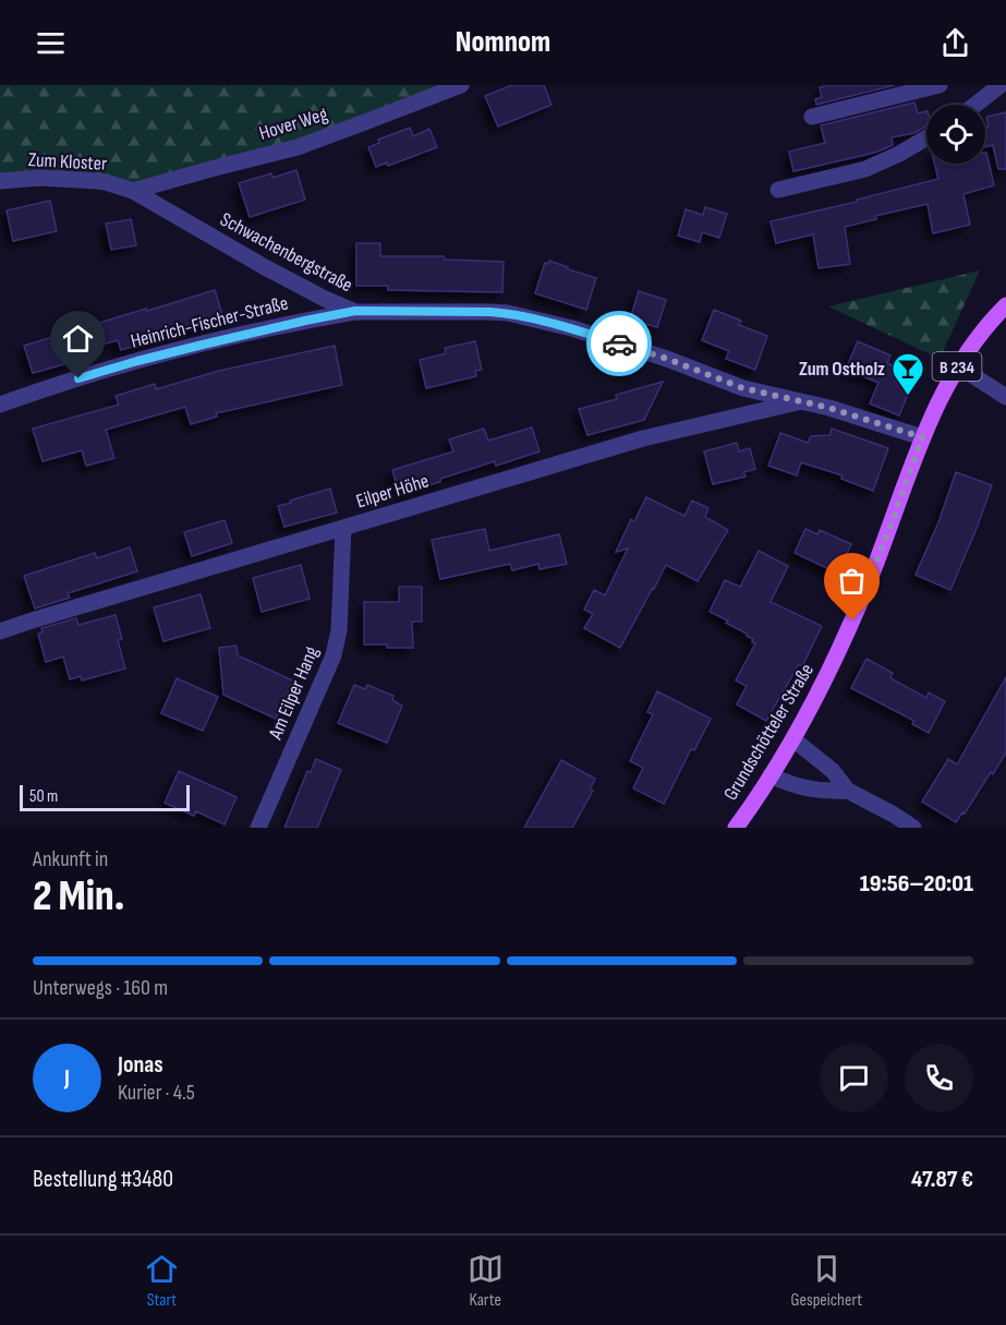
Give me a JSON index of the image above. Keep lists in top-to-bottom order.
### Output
{
  "streets": {
    "main road": ["B 234", "Grundschötteler Straße"],
    "street": [
      "Hover Weg",
      "Zum Kloster",
      "Schwachenbergstraße",
      "Heinrich-Fischer-Straße",
      "Eilper Höhe",
      "Am Eilper Hang"
    ]
  },
  "crossings": [
    ["Hover Weg", "Zum Kloster"],
    ["Hover Weg", "Schwachenbergstraße"],
    ["Zum Kloster", "Schwachenbergstraße"],
    ["Schwachenbergstraße", "Heinrich-Fischer-Straße"],
    ["Schwachenbergstraße", "Eilper Höhe"],
    ["Schwachenbergstraße", "Grundschötteler Straße"],
    ["Eilper Höhe", "Am Eilper Hang"]
  ],
  "places": {
    "bar": ["Zum Ostholz"]
  },
  "scale_bar": "50 m",
  "page": {
    "header": "Nomnom",
    "scale": "50 m",
    "heading": ["2 Min.", "Ankunft in", "19:56–20:01"],
    "panel": [
      "Jonas",
      "Kurier · 4.5",
      "Bestellung #3480",
      "47.87 €"
    ],
    "bar": "Unterwegs · 160 m",
    "round": "J",
    "tabs": ["Start", "Karte", "Gespeichert"]
  }
}
